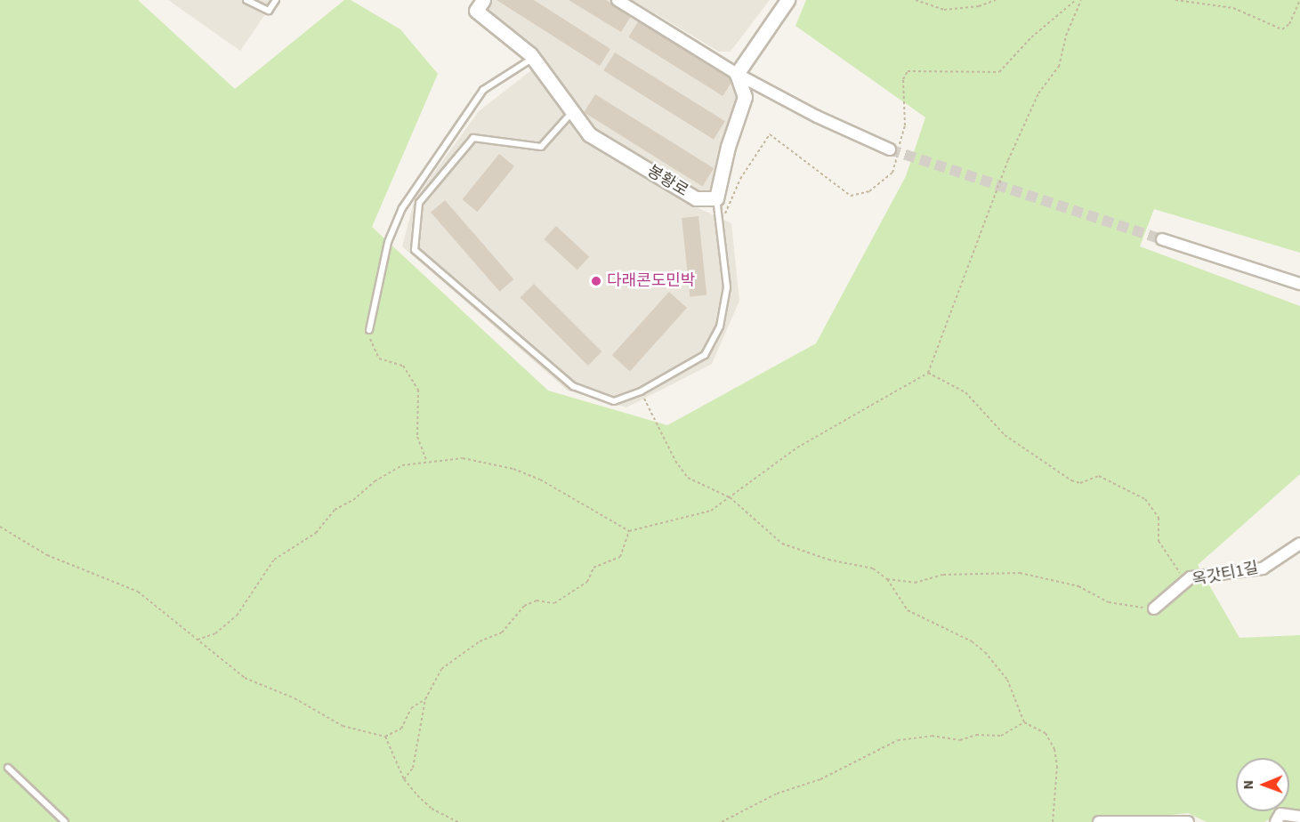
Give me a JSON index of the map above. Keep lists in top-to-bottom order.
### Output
{
  "streets": {
    "street": ["봉황로", "옥갓티1길"]
  },
  "places": ["다래콘도민박"],
  "north": "left"
}
